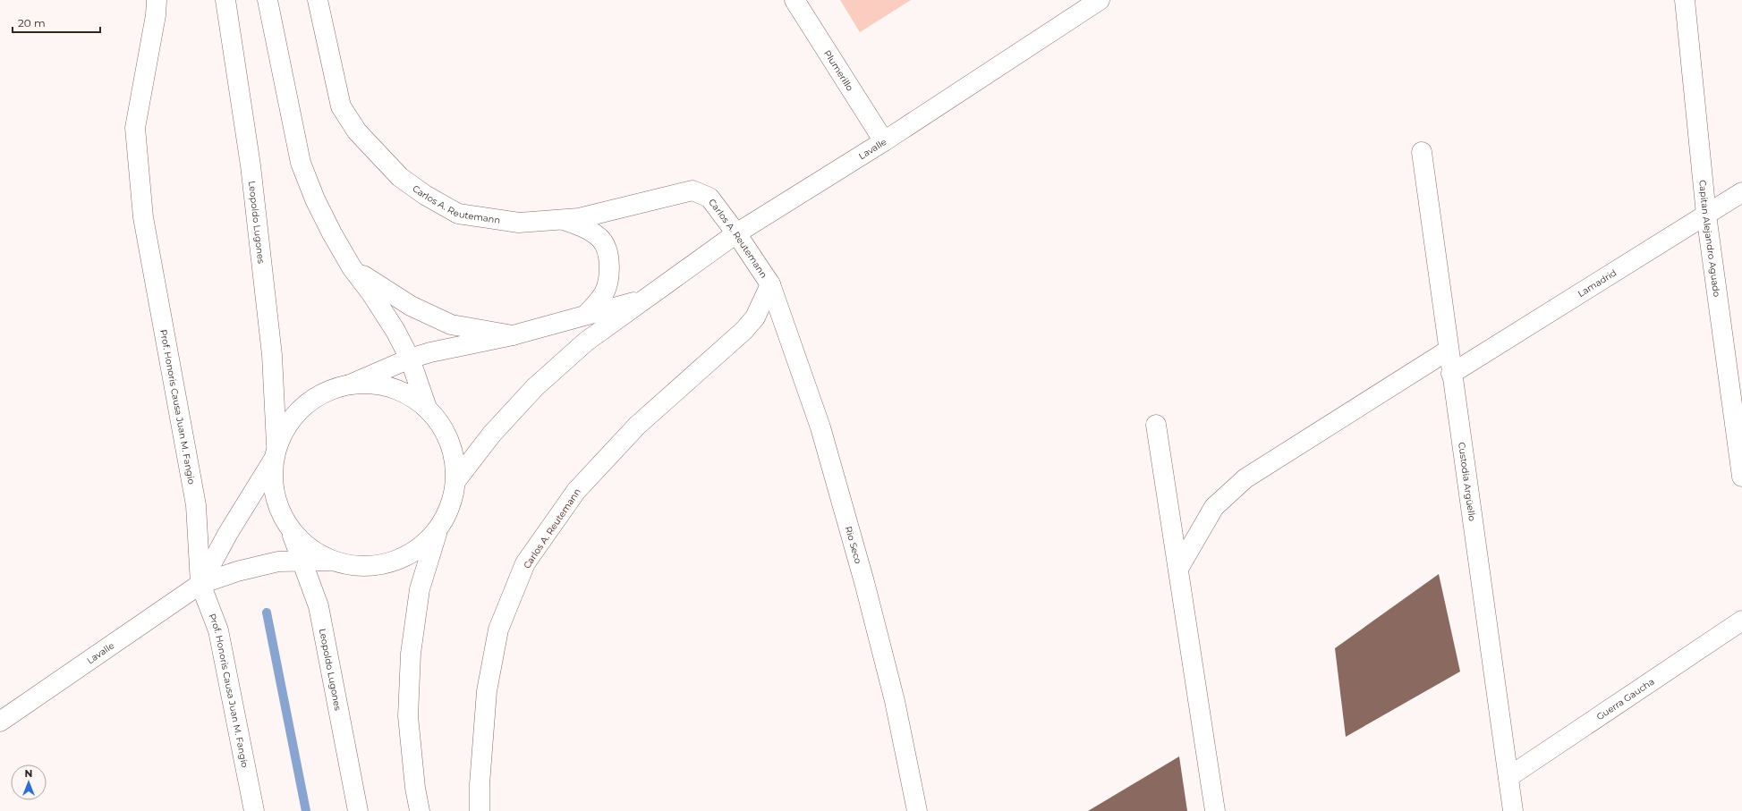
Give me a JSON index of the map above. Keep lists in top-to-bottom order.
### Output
{
  "streets": {
    "street": [
      "Plumerillo",
      "Lavalle",
      "Carlos A. Reutemann",
      "Leopoldo Lugones",
      "Capitan Alejandro Aguado",
      "Lamadrid",
      "Prof. Honoris Causa Juan M. Fangio",
      "Custodia Argüello",
      "Rio Seco",
      "Guerra Gaucha"
    ]
  },
  "crossings": [
    ["Plumerillo", "Lavalle"],
    ["Lavalle", "Carlos A. Reutemann"],
    ["Lavalle", "Prof. Honoris Causa Juan M. Fangio"],
    ["Carlos A. Reutemann", "Rio Seco"],
    ["Capitan Alejandro Aguado", "Lamadrid"],
    ["Lamadrid", "Custodia Argüello"],
    ["Custodia Argüello", "Guerra Gaucha"]
  ],
  "scale_bar": "20 m",
  "north": "top"
}
